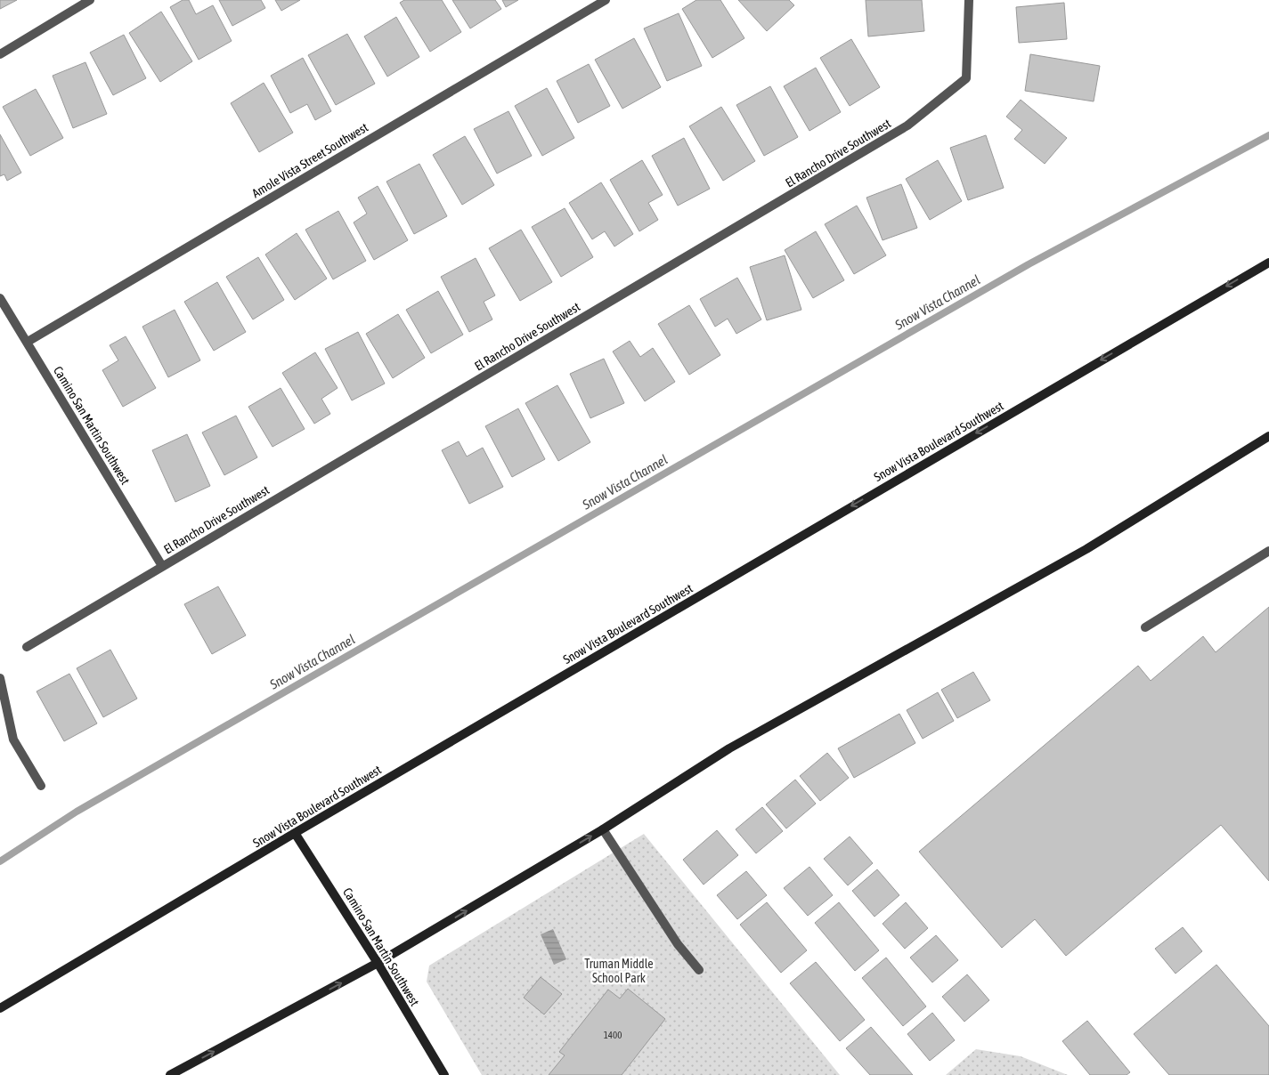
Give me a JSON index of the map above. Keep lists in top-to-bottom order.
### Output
{
  "streets": {
    "main road": ["Camino San Martin Southwest", "Snow Vista Boulevard Southwest"],
    "street": ["El Rancho Drive Southwest", "Amole Vista Street Southwest"]
  },
  "crossings": [
    ["El Rancho Drive Southwest", "Camino San Martin Southwest"],
    ["Amole Vista Street Southwest", "Camino San Martin Southwest"],
    ["Camino San Martin Southwest", "Snow Vista Boulevard Southwest"]
  ],
  "one_way": ["Snow Vista Boulevard Southwest"],
  "water": ["Snow Vista Channel"],
  "parks": ["Truman Middle School Park"],
  "house_numbers": ["1400"]
}
